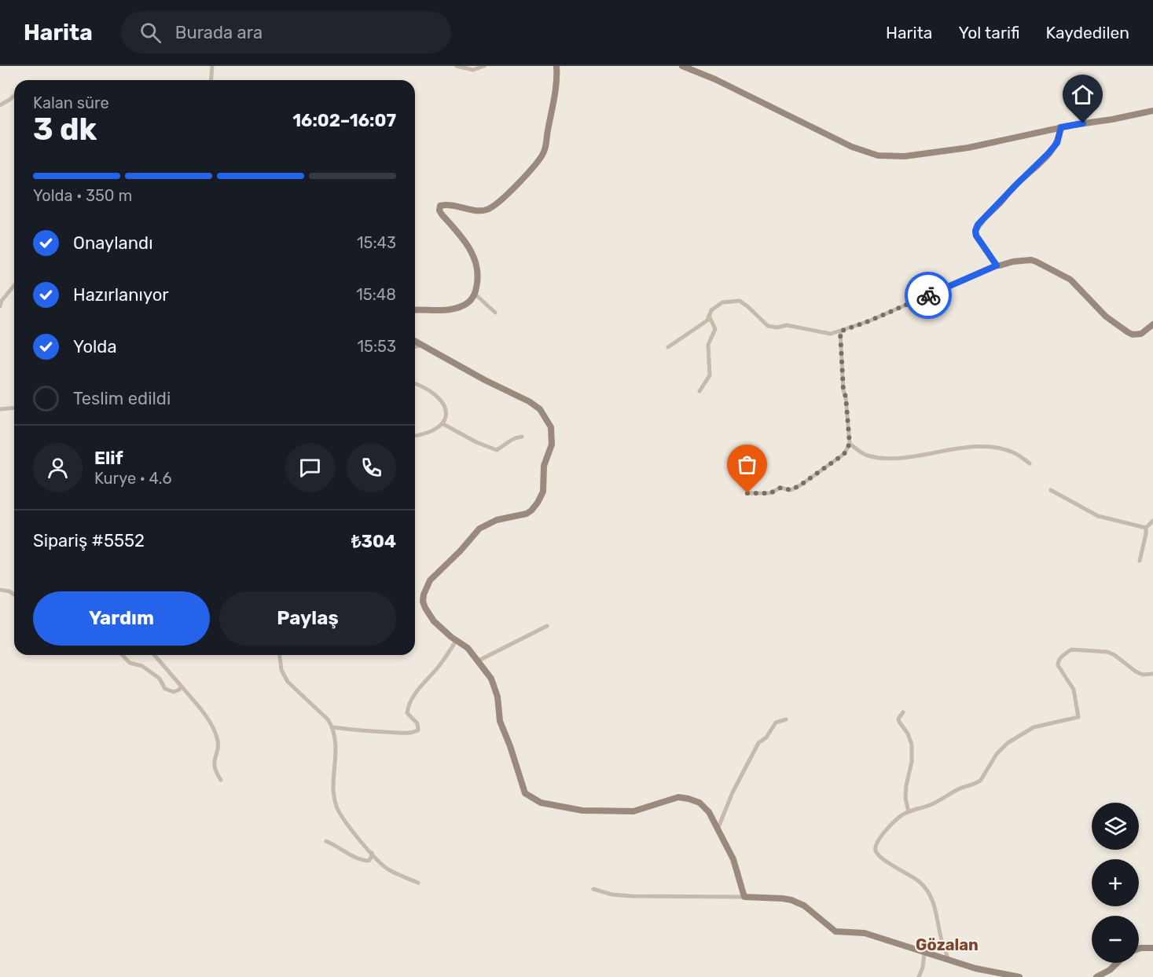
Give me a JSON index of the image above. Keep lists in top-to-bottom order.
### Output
{
  "districts": ["Gözalan"],
  "page": {
    "header": "Harita",
    "search": "Burada ara",
    "nav": ["Harita", "Yol tarifi", "Kaydedilen"],
    "heading": ["3 dk", "Kalan süre", "16:02–16:07"],
    "panel": [
      "Elif",
      "Kurye · 4.6",
      "Sipariş #5552",
      "₺304"
    ],
    "bar": "Yolda · 350 m",
    "list": [
      ["Onaylandı", "15:43"],
      ["Hazırlanıyor", "15:48"],
      ["Yolda", "15:53"],
      "Teslim edildi"
    ],
    "buttons": ["Yardım", "Paylaş"],
    "map_buttons": ["+", "−"]
  }
}
